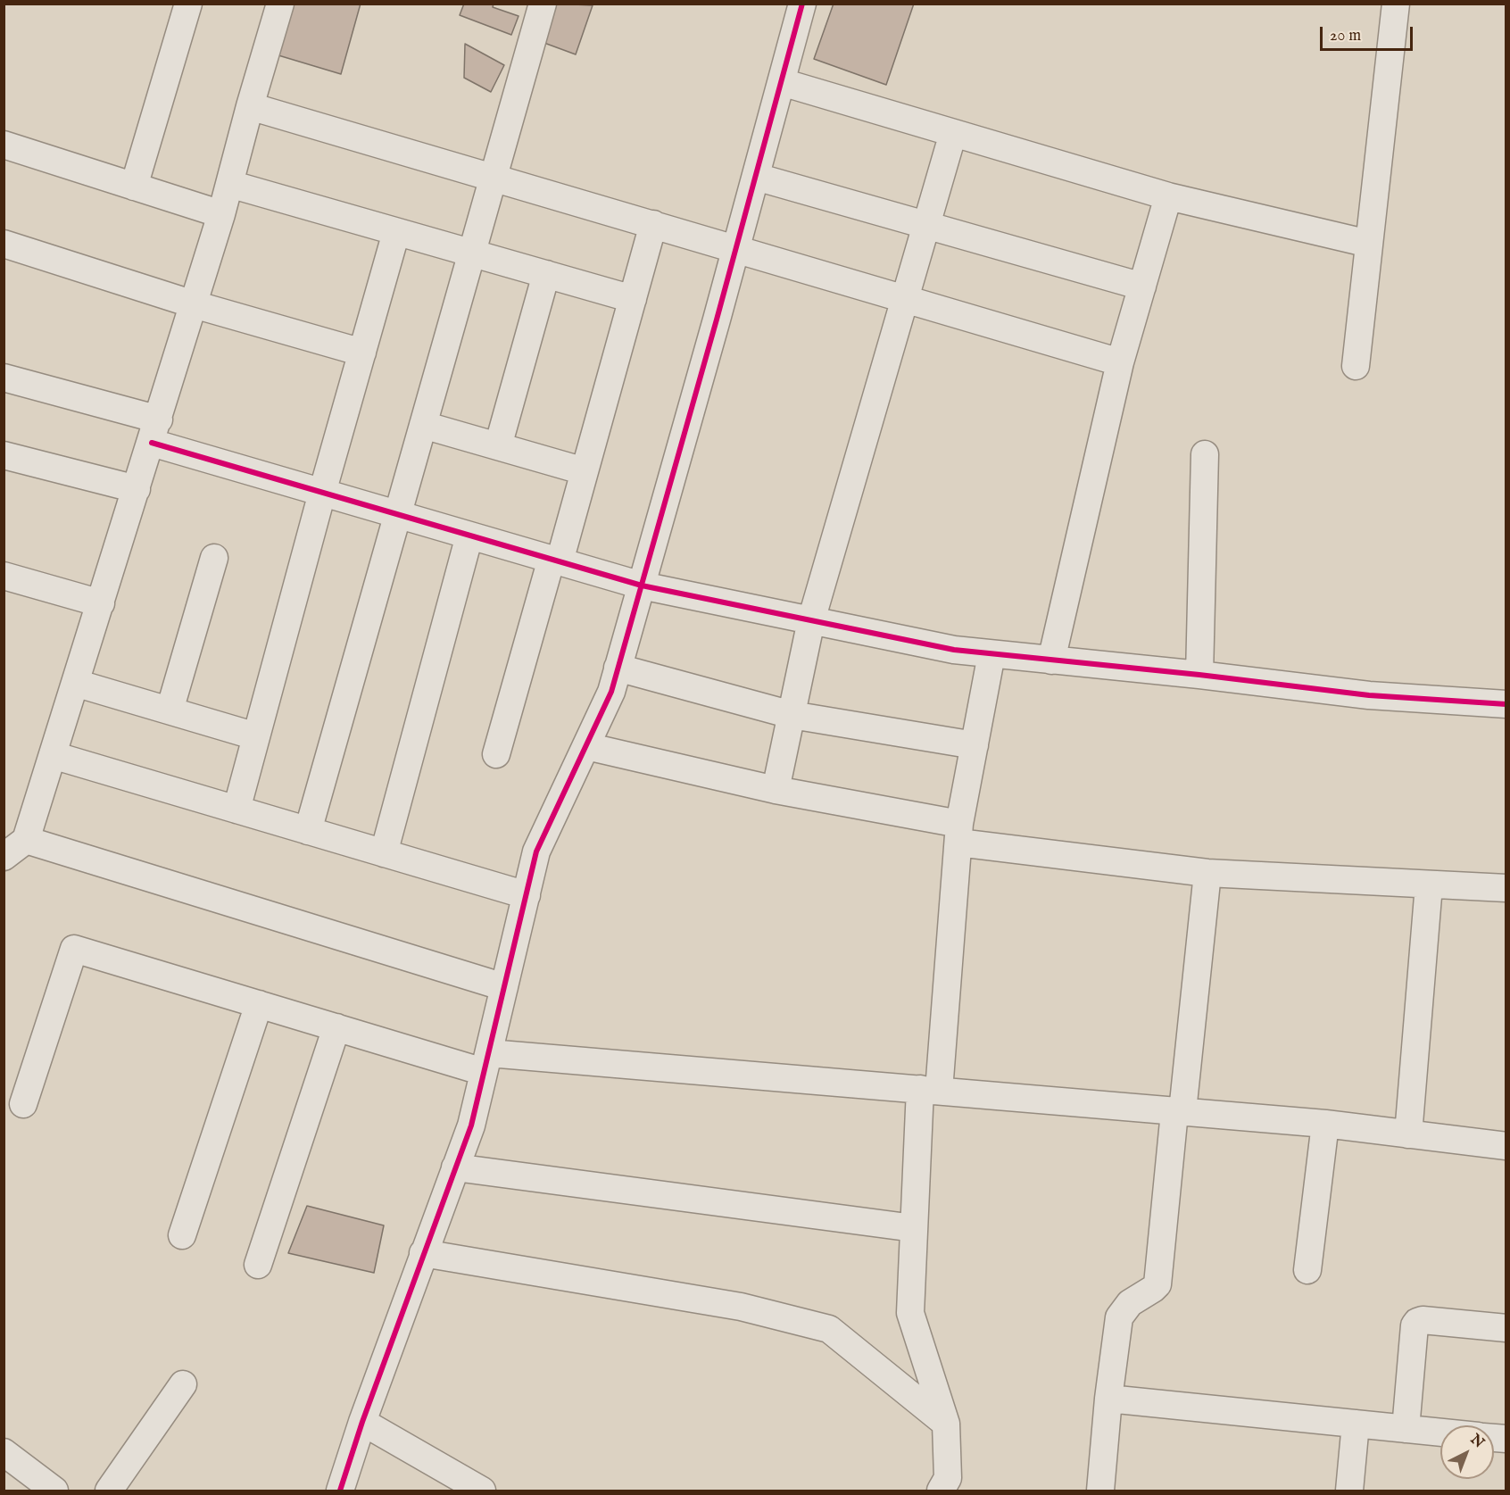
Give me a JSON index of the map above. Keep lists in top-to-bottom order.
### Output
{
  "scale_bar": "20 m",
  "north": "top right"
}
